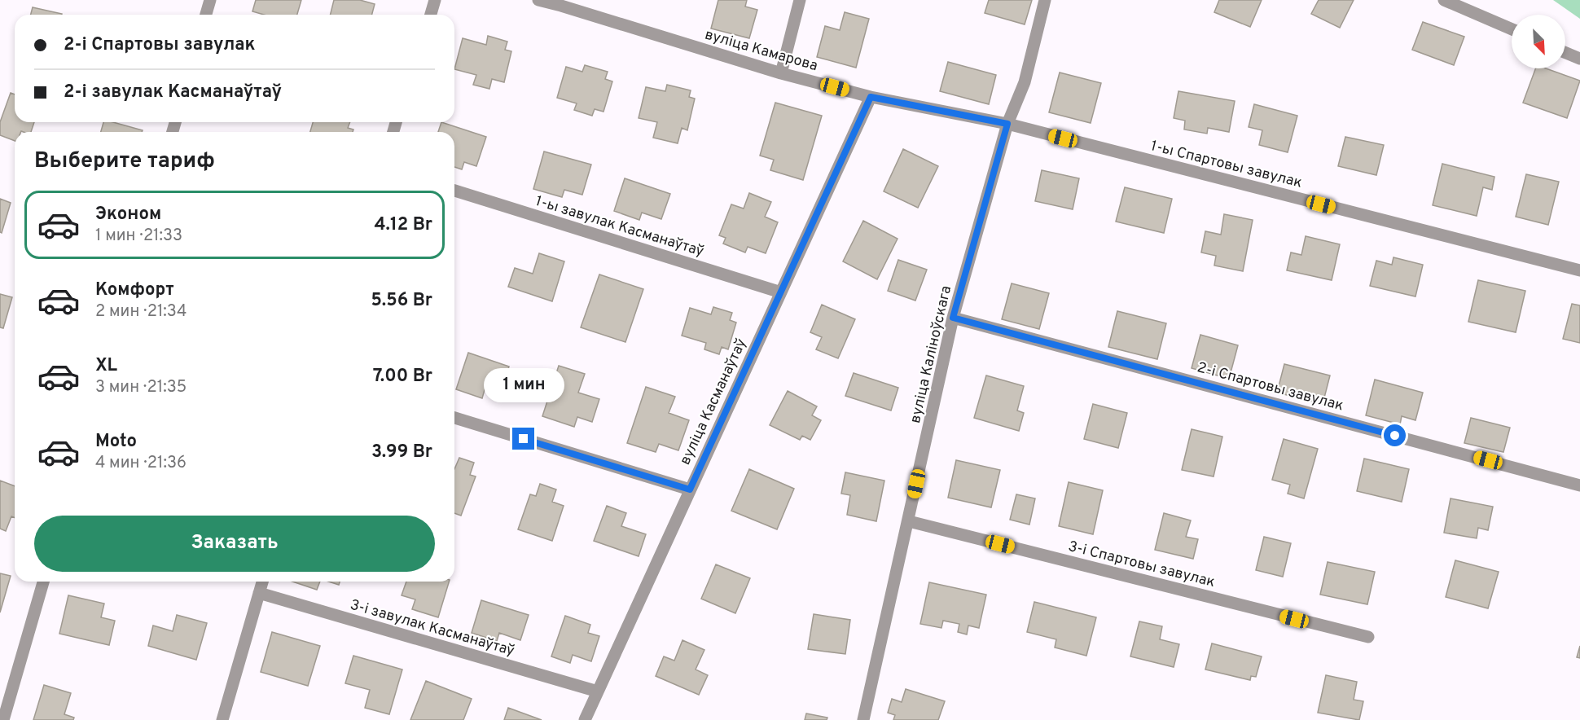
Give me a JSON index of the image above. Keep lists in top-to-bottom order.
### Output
{
  "streets": {
    "street": [
      "вуліца Камарова",
      "1-ы Спартовы завулак",
      "1-ы завулак Касманаўтаў",
      "вуліца Каліноўскага",
      "2-і Спартовы завулак",
      "вуліца Касманаўтаў",
      "3-і Спартовы завулак",
      "3-і завулак Касманаўтаў"
    ]
  },
  "crossings": [
    ["вуліца Камарова", "1-ы Спартовы завулак"],
    ["вуліца Камарова", "вуліца Каліноўскага"],
    ["вуліца Камарова", "вуліца Касманаўтаў"],
    ["1-ы Спартовы завулак", "вуліца Каліноўскага"],
    ["1-ы завулак Касманаўтаў", "вуліца Касманаўтаў"],
    ["вуліца Каліноўскага", "2-і Спартовы завулак"],
    ["вуліца Каліноўскага", "3-і Спартовы завулак"],
    ["вуліца Касманаўтаў", "3-і завулак Касманаўтаў"]
  ],
  "north": "bottom right",
  "page": {
    "banner": ["2-і Спартовы завулак", "2-і завулак Касманаўтаў"],
    "heading": "Выберите тариф",
    "list": [
      {
        "name": "Эконом",
        "note": "1 мин · 21:33",
        "value": "4.12 Br"
      },
      {
        "name": "Комфорт",
        "note": "2 мин · 21:34",
        "value": "5.56 Br"
      },
      {
        "name": "XL",
        "note": "3 мин · 21:35",
        "value": "7.00 Br"
      },
      {
        "name": "Moto",
        "note": "4 мин · 21:36",
        "value": "3.99 Br"
      }
    ],
    "bubble": "1 мин",
    "buttons": "Заказать"
  }
}
